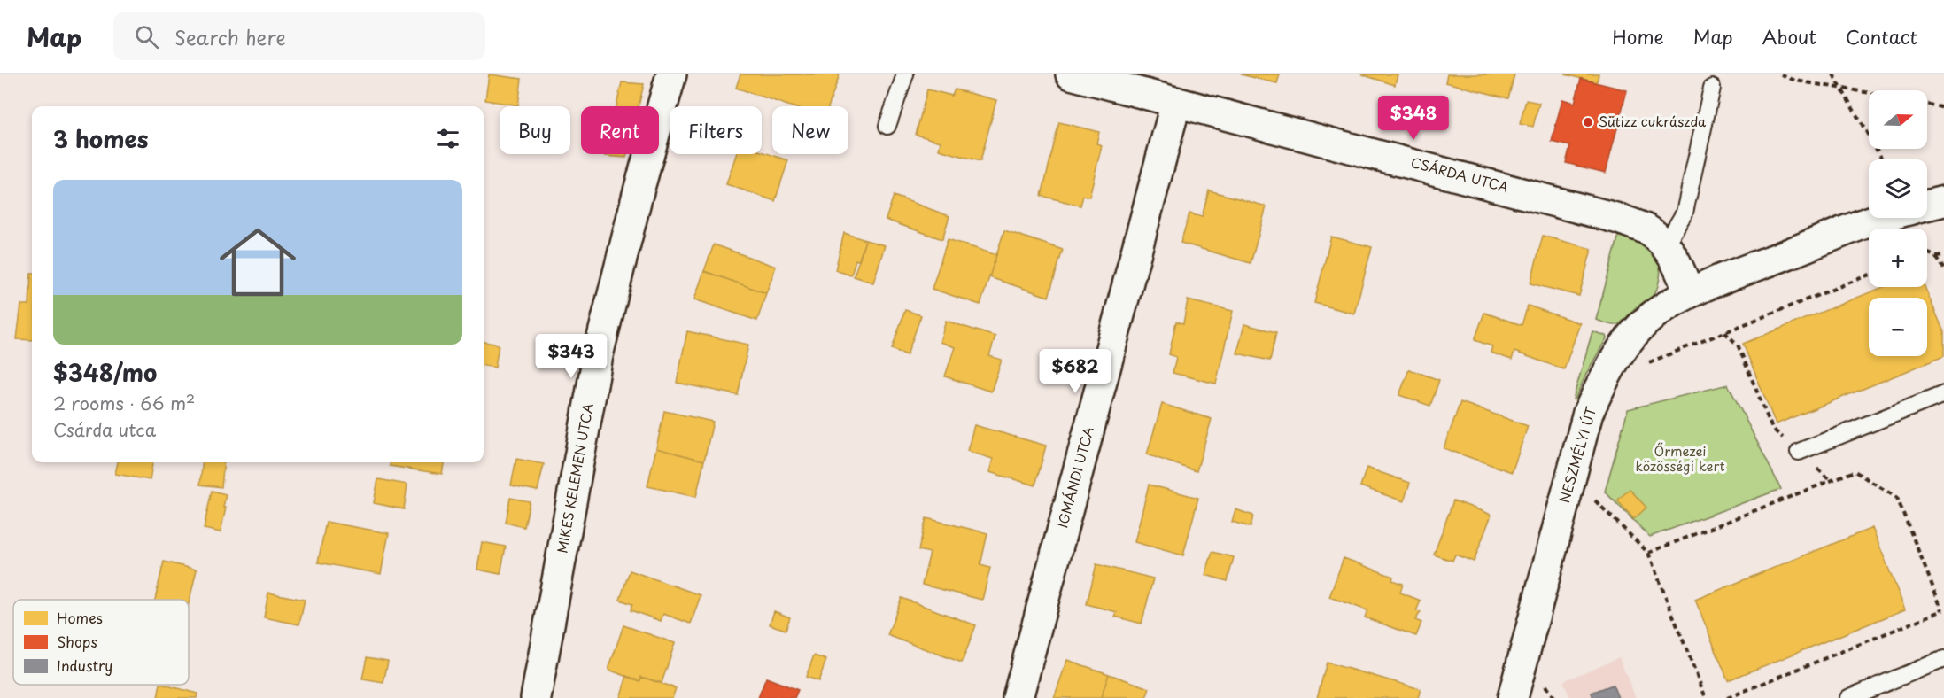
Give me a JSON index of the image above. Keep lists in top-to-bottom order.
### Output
{
  "streets": {
    "street": [
      "CSÁRDA UTCA",
      "NESZMÉLYI ÚT",
      "IGMÁNDI UTCA",
      "MIKES KELEMEN UTCA"
    ]
  },
  "crossings": [
    ["CSÁRDA UTCA", "NESZMÉLYI ÚT"],
    ["CSÁRDA UTCA", "IGMÁNDI UTCA"]
  ],
  "parks": ["Őrmezei közösségi kert"],
  "places": ["Sütizz cukrászda"],
  "legend": ["Homes", "Shops", "Industry"],
  "north": "right",
  "page": {
    "header": "Map",
    "search": "Search here",
    "nav": [
      "Home",
      "Map",
      "About",
      "Contact"
    ],
    "map_buttons": ["+", "−"],
    "price": ["$348", "$343", "$682"],
    "chip": [
      "Buy",
      "Rent",
      "Filters",
      "New"
    ],
    "heading": "3 homes",
    "list": [
      {
        "name": "$348/mo",
        "note": "2 rooms · 66 m² · Csárda utca"
      }
    ]
  }
}
